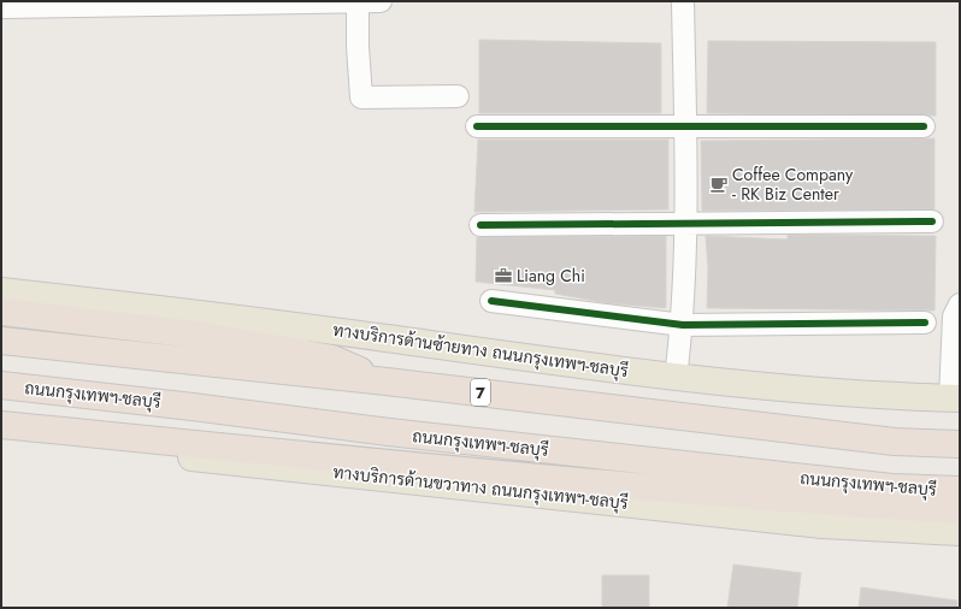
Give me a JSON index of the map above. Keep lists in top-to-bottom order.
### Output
{
  "streets": {
    "highway": ["7", "ถนนกรุงเทพฯ-ชลบุรี"],
    "main road": ["ทางบริการด้านซ้ายทาง ถนนกรุงเทพฯ-ชลบุรี", "ทางบริการด้านขวาทาง ถนนกรุงเทพฯ-ชลบุรี"]
  },
  "places": {
    "cafe": ["Coffee Company - RK Biz Center"],
    "office": ["Liang Chi"]
  }
}
